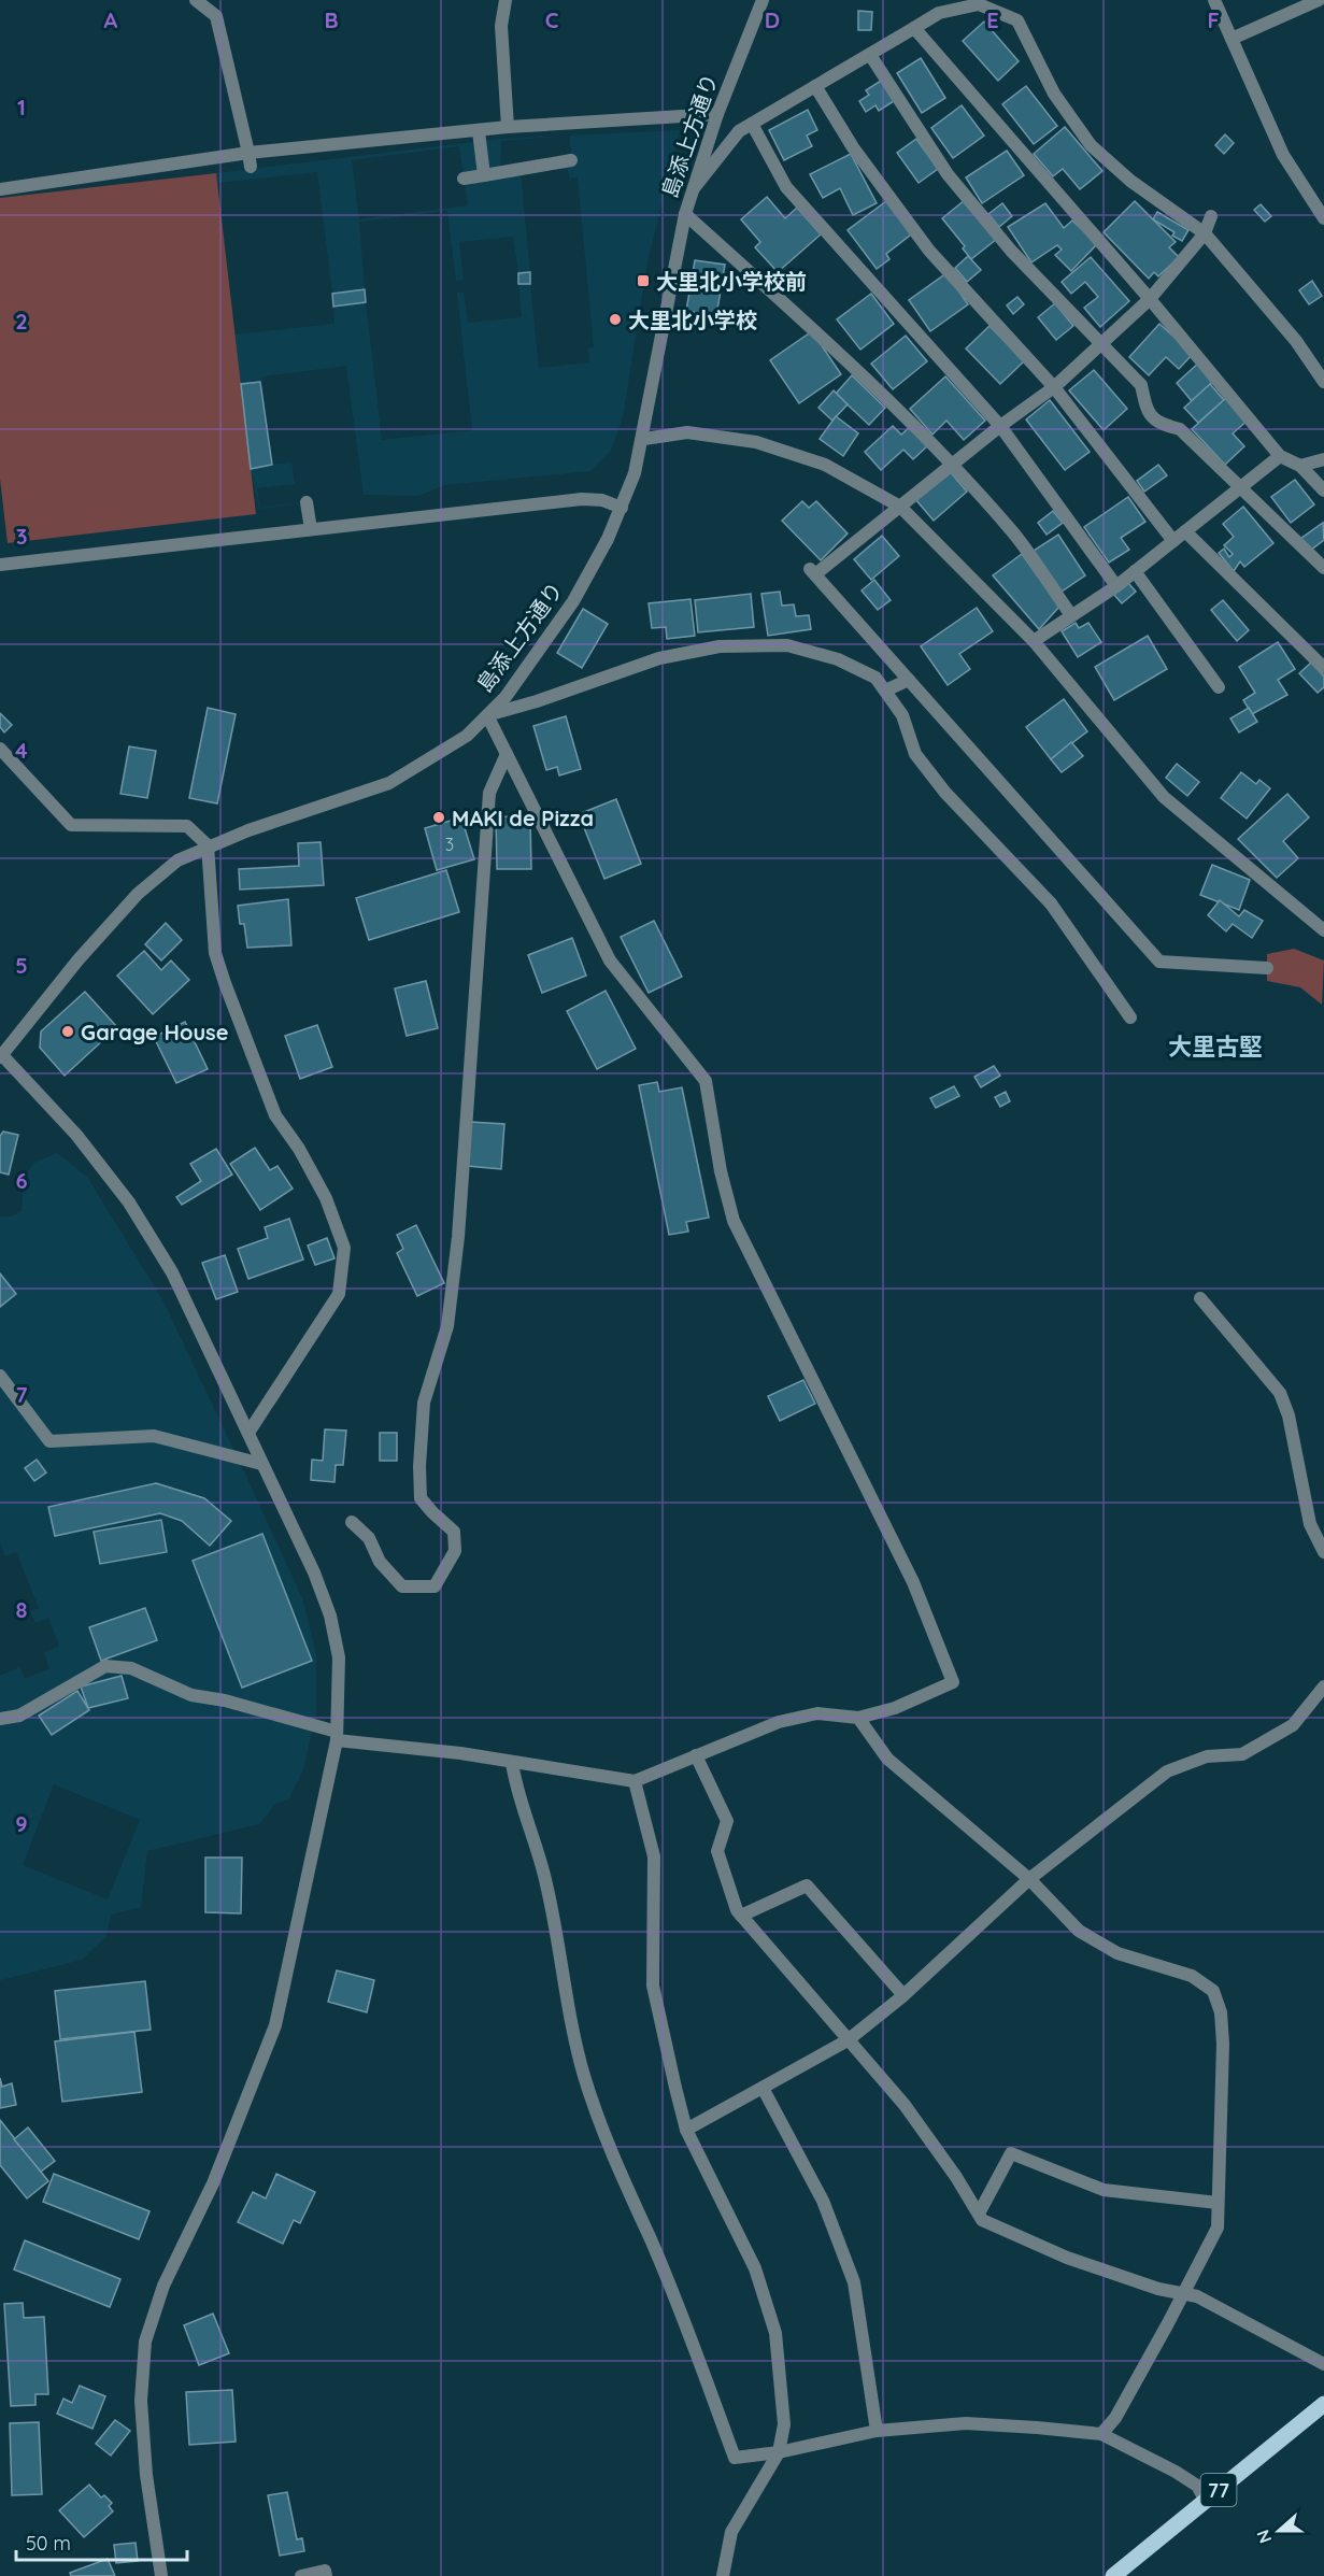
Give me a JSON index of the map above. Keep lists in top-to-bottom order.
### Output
{
  "streets": {
    "main road": ["77"],
    "street": ["島添上方通り"]
  },
  "districts": ["大里古堅"],
  "places": {
    "transit": ["大里北小学校前"],
    "other": ["大里北小学校", "MAKI de Pizza", "Garage House"]
  },
  "house_numbers": ["3"],
  "scale_bar": "50 m",
  "north": "left",
  "grid": {
    "columns": [
      "A",
      "B",
      "C",
      "D",
      "E",
      "F"
    ],
    "rows": [
      "1",
      "2",
      "3",
      "4",
      "5",
      "6",
      "7",
      "8",
      "9"
    ]
  }
}
